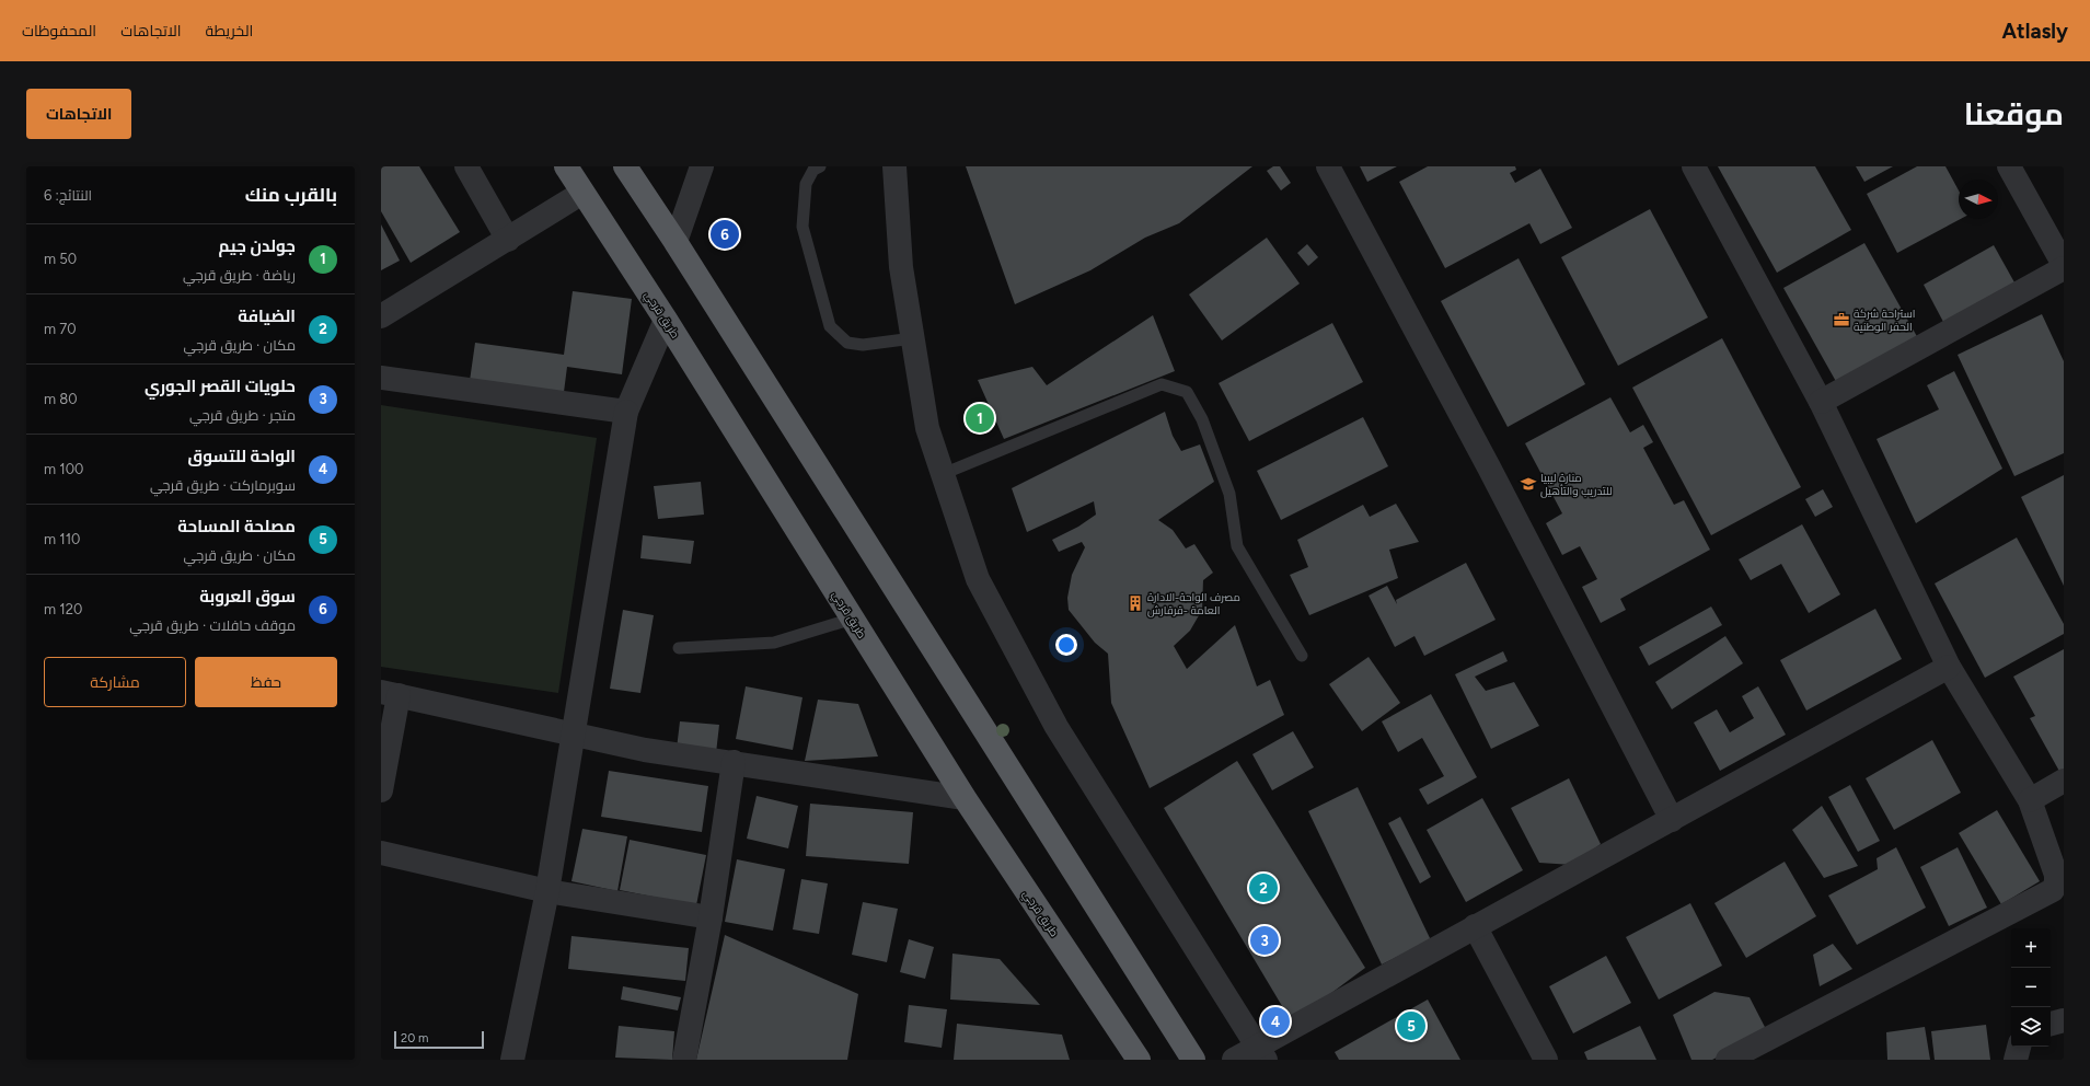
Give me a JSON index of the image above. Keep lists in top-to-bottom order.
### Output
{
  "streets": {
    "highway": ["طريق قرجي"]
  },
  "places": {
    "office": ["استراحة شركة الحفر الوطنية"],
    "school or university": ["منارة ليبيا للتدريب والتأهيل"],
    "building": ["مصرف الواحة-الادارة العامة -قرقارش"]
  },
  "scale_bar": "20 m",
  "north": "right",
  "page": {
    "header": "Atlasly",
    "nav": ["الخريطة", "الاتجاهات", "المحفوظات"],
    "title": "موقعنا",
    "buttons": [
      "الاتجاهات",
      ["حفظ", "مشاركة"]
    ],
    "heading": ["بالقرب منك", "النتائج: 6"],
    "pins": [
      "6",
      "1",
      "2",
      "3",
      "4",
      "5"
    ],
    "list": [
      {
        "mark": "1",
        "name": "جولدن جيم",
        "note": "رياضة · طريق قرجي",
        "value": "50 m"
      },
      {
        "mark": "2",
        "name": "الضيافة",
        "note": "مكان · طريق قرجي",
        "value": "70 m"
      },
      {
        "mark": "3",
        "name": "حلويات القصر الجوري",
        "note": "متجر · طريق قرجي",
        "value": "80 m"
      },
      {
        "mark": "4",
        "name": "الواحة للتسوق",
        "note": "سوبرماركت · طريق قرجي",
        "value": "100 m"
      },
      {
        "mark": "5",
        "name": "مصلحة المساحة",
        "note": "مكان · طريق قرجي",
        "value": "110 m"
      },
      {
        "mark": "6",
        "name": "سوق العروبة",
        "note": "موقف حافلات · طريق قرجي",
        "value": "120 m"
      }
    ],
    "map_buttons": ["+", "−"],
    "scale": "20 m"
  }
}
